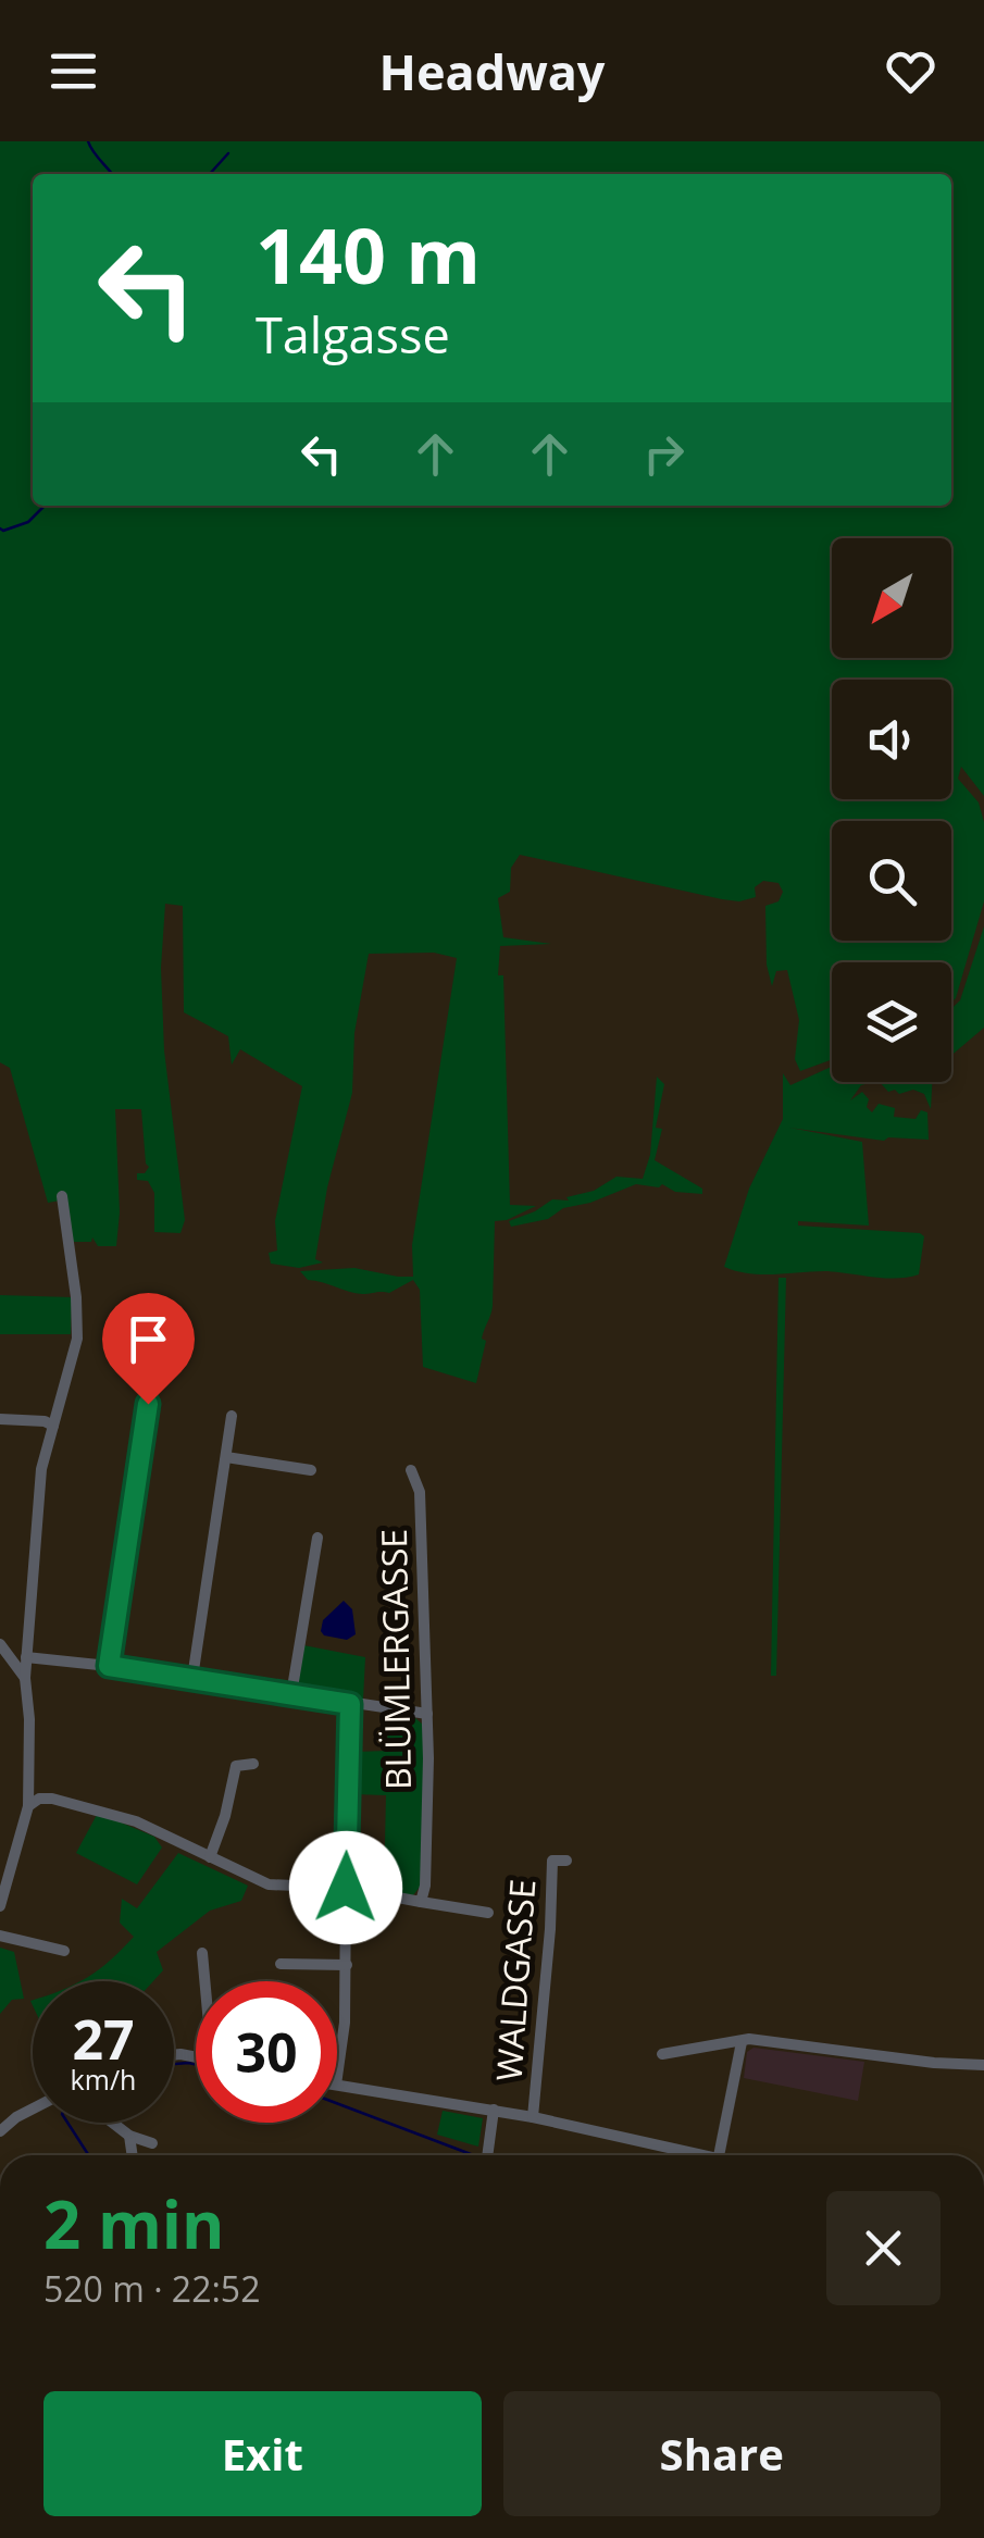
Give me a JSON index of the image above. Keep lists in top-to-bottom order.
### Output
{
  "streets": {
    "street": ["BLÜMLERGASSE", "WALDGASSE"]
  },
  "north": "bottom left",
  "page": {
    "header": "Headway",
    "turn": ["140 m", "Talgasse"],
    "speed": "27 km/h",
    "limit": "30",
    "heading": ["2 min", "520 m · 22:52"],
    "buttons": ["Exit", "Share"]
  }
}
